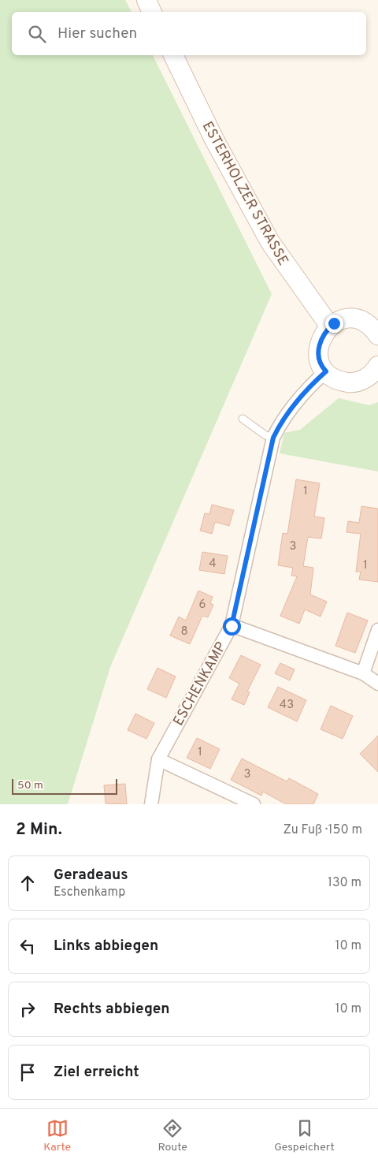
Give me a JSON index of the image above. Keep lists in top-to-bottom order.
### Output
{
  "streets": {
    "main road": ["ESTERHOLZER STRASSE"],
    "street": ["ESCHENKAMP"]
  },
  "house_numbers": [
    "1",
    "3",
    "4",
    "1",
    "6",
    "8",
    "43",
    "1",
    "3"
  ],
  "scale_bar": "50 m",
  "page": {
    "search": "Hier suchen",
    "scale": "50 m",
    "heading": ["2 Min.", "Zu Fuß · 150 m"],
    "list": [
      ["Geradeaus", "Eschenkamp", "130 m"],
      ["Links abbiegen", "10 m"],
      ["Rechts abbiegen", "10 m"],
      "Ziel erreicht"
    ],
    "nav": ["Karte", "Route", "Gespeichert"]
  }
}
